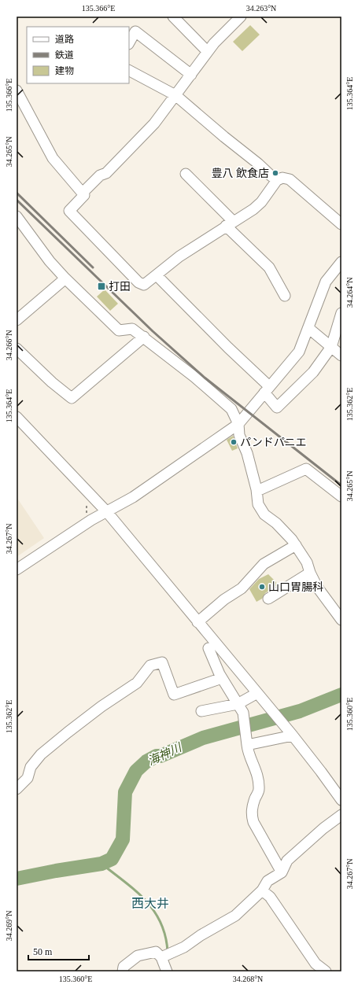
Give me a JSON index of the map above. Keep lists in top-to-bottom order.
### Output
{
  "districts": ["西大井"],
  "water": ["海神川"],
  "places": {
    "other": ["豊八 飲食店", "パンドパニエ", "山口胃腸科"],
    "transit": ["打田"]
  },
  "legend": ["道路", "鉄道", "建物"],
  "scale_bar": "50 m",
  "coordinates": [
    "135.366°E",
    "34.263°N",
    "135.364°E",
    "34.265°N",
    "34.264°N",
    "34.266°N",
    "135.362°E",
    "34.267°N",
    "135.360°E",
    "34.269°N",
    "34.268°N"
  ]
}
